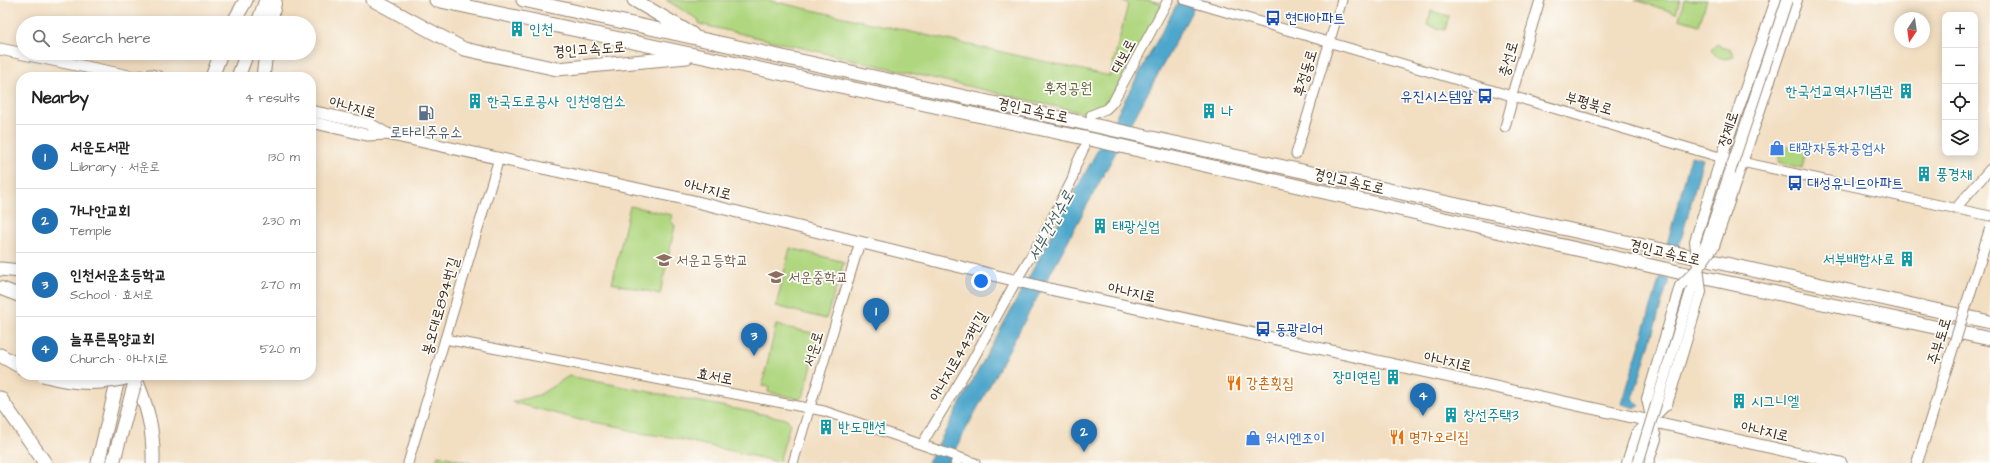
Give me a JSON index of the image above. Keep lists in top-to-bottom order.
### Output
{
  "streets": {
    "highway": ["경인고속도로"],
    "main road": ["아나지로", "장제로", "주부토로"],
    "street": [
      "대보로",
      "충선로",
      "후정동로",
      "부평북로",
      "봉오대로894번길",
      "서운로",
      "아나지로443번길",
      "효서로"
    ]
  },
  "crossings": [
    ["충선로", "부평북로"],
    ["후정동로", "부평북로"],
    ["부평북로", "장제로"],
    ["아나지로", "장제로"],
    ["아나지로", "봉오대로894번길"],
    ["아나지로", "서운로"],
    ["아나지로", "아나지로443번길"],
    ["봉오대로894번길", "효서로"],
    ["서운로", "효서로"],
    ["아나지로443번길", "효서로"]
  ],
  "water": ["서부간선수로"],
  "parks": ["후정공원"],
  "places": {
    "bus stop": [
      "현대아파트",
      "유진시스템앞",
      "대성유니드아파트",
      "동광리어"
    ],
    "building": [
      "인천",
      "한국선교역사기념관",
      "한국도로공사 인천영업소",
      "나",
      "풍경채",
      "태광실업",
      "서부배합사료",
      "장미연립",
      "시그니엘",
      "창선주택3",
      "반도맨션"
    ],
    "fuel station": ["로타리주유소"],
    "shop": ["태광자동차공업사", "워시엔조이"],
    "school or university": ["서운고등학교", "서운중학교"],
    "restaurant": ["강촌횟집", "명가오리집"]
  },
  "north": "bottom",
  "page": {
    "map_buttons": ["+", "−"],
    "search": "Search here",
    "heading": ["Nearby", "4 results"],
    "list": [
      {
        "mark": "1",
        "name": "서운도서관",
        "note": "Library · 서운로",
        "value": "130 m"
      },
      {
        "mark": "2",
        "name": "가나안교회",
        "note": "Temple",
        "value": "230 m"
      },
      {
        "mark": "3",
        "name": "인천서운초등학교",
        "note": "School · 효서로",
        "value": "270 m"
      },
      {
        "mark": "4",
        "name": "늘푸른목양교회",
        "note": "Church · 아나지로",
        "value": "520 m"
      }
    ],
    "pins": [
      "1",
      "3",
      "4",
      "2"
    ]
  }
}
